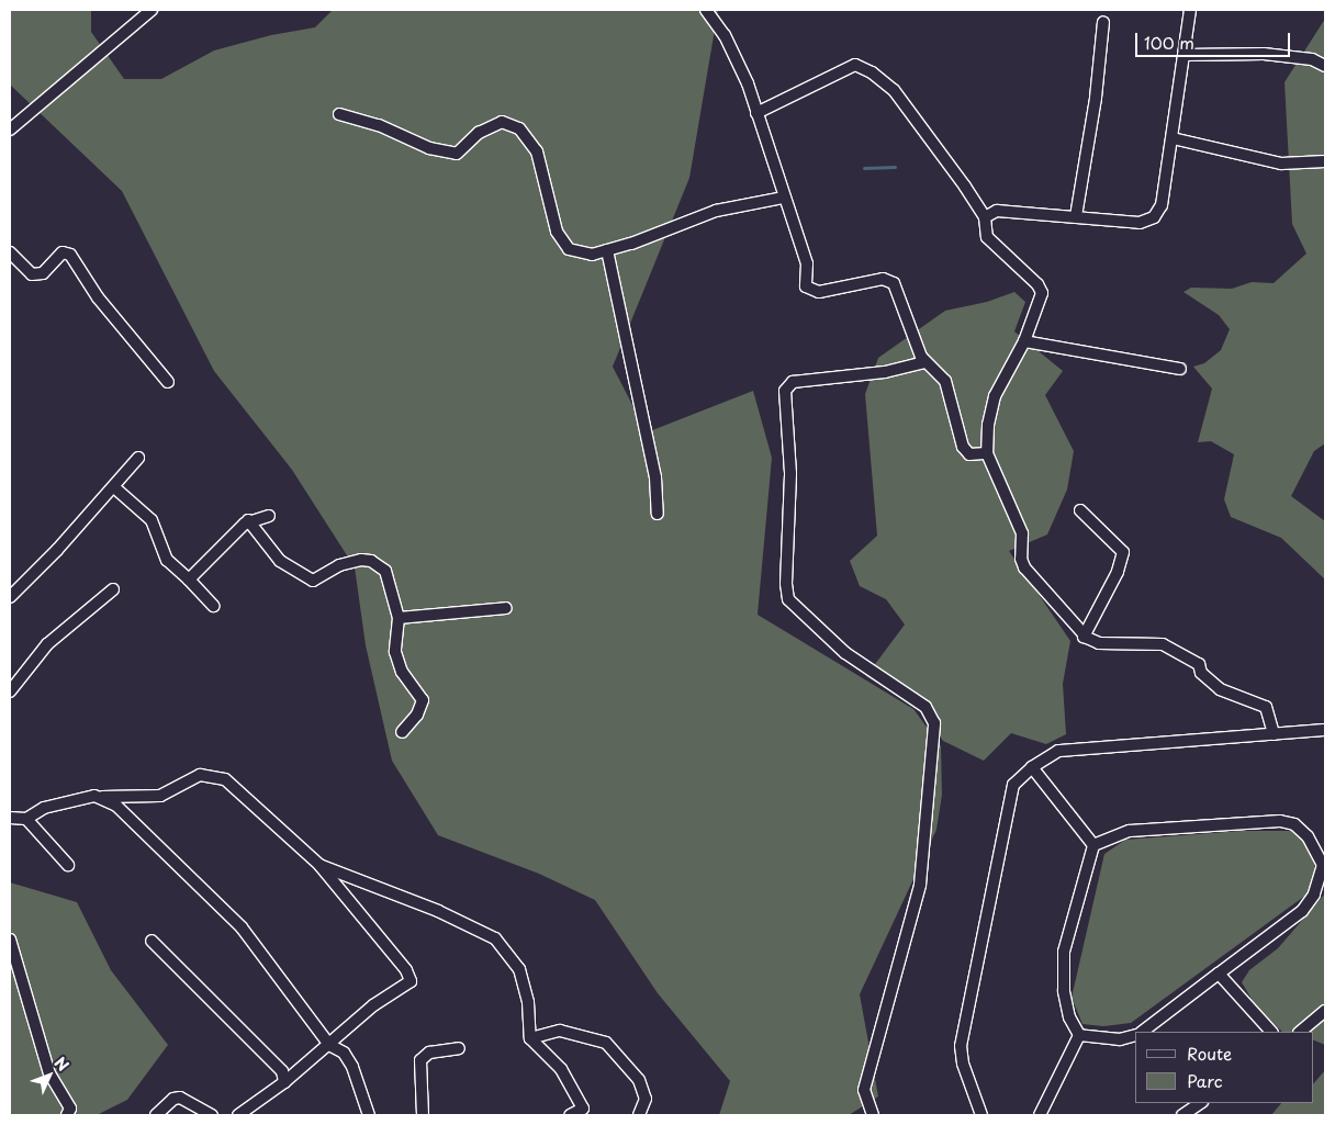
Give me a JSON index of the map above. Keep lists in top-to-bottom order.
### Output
{
  "legend": ["Route", "Parc"],
  "scale_bar": "100 m",
  "north": "top right"
}
